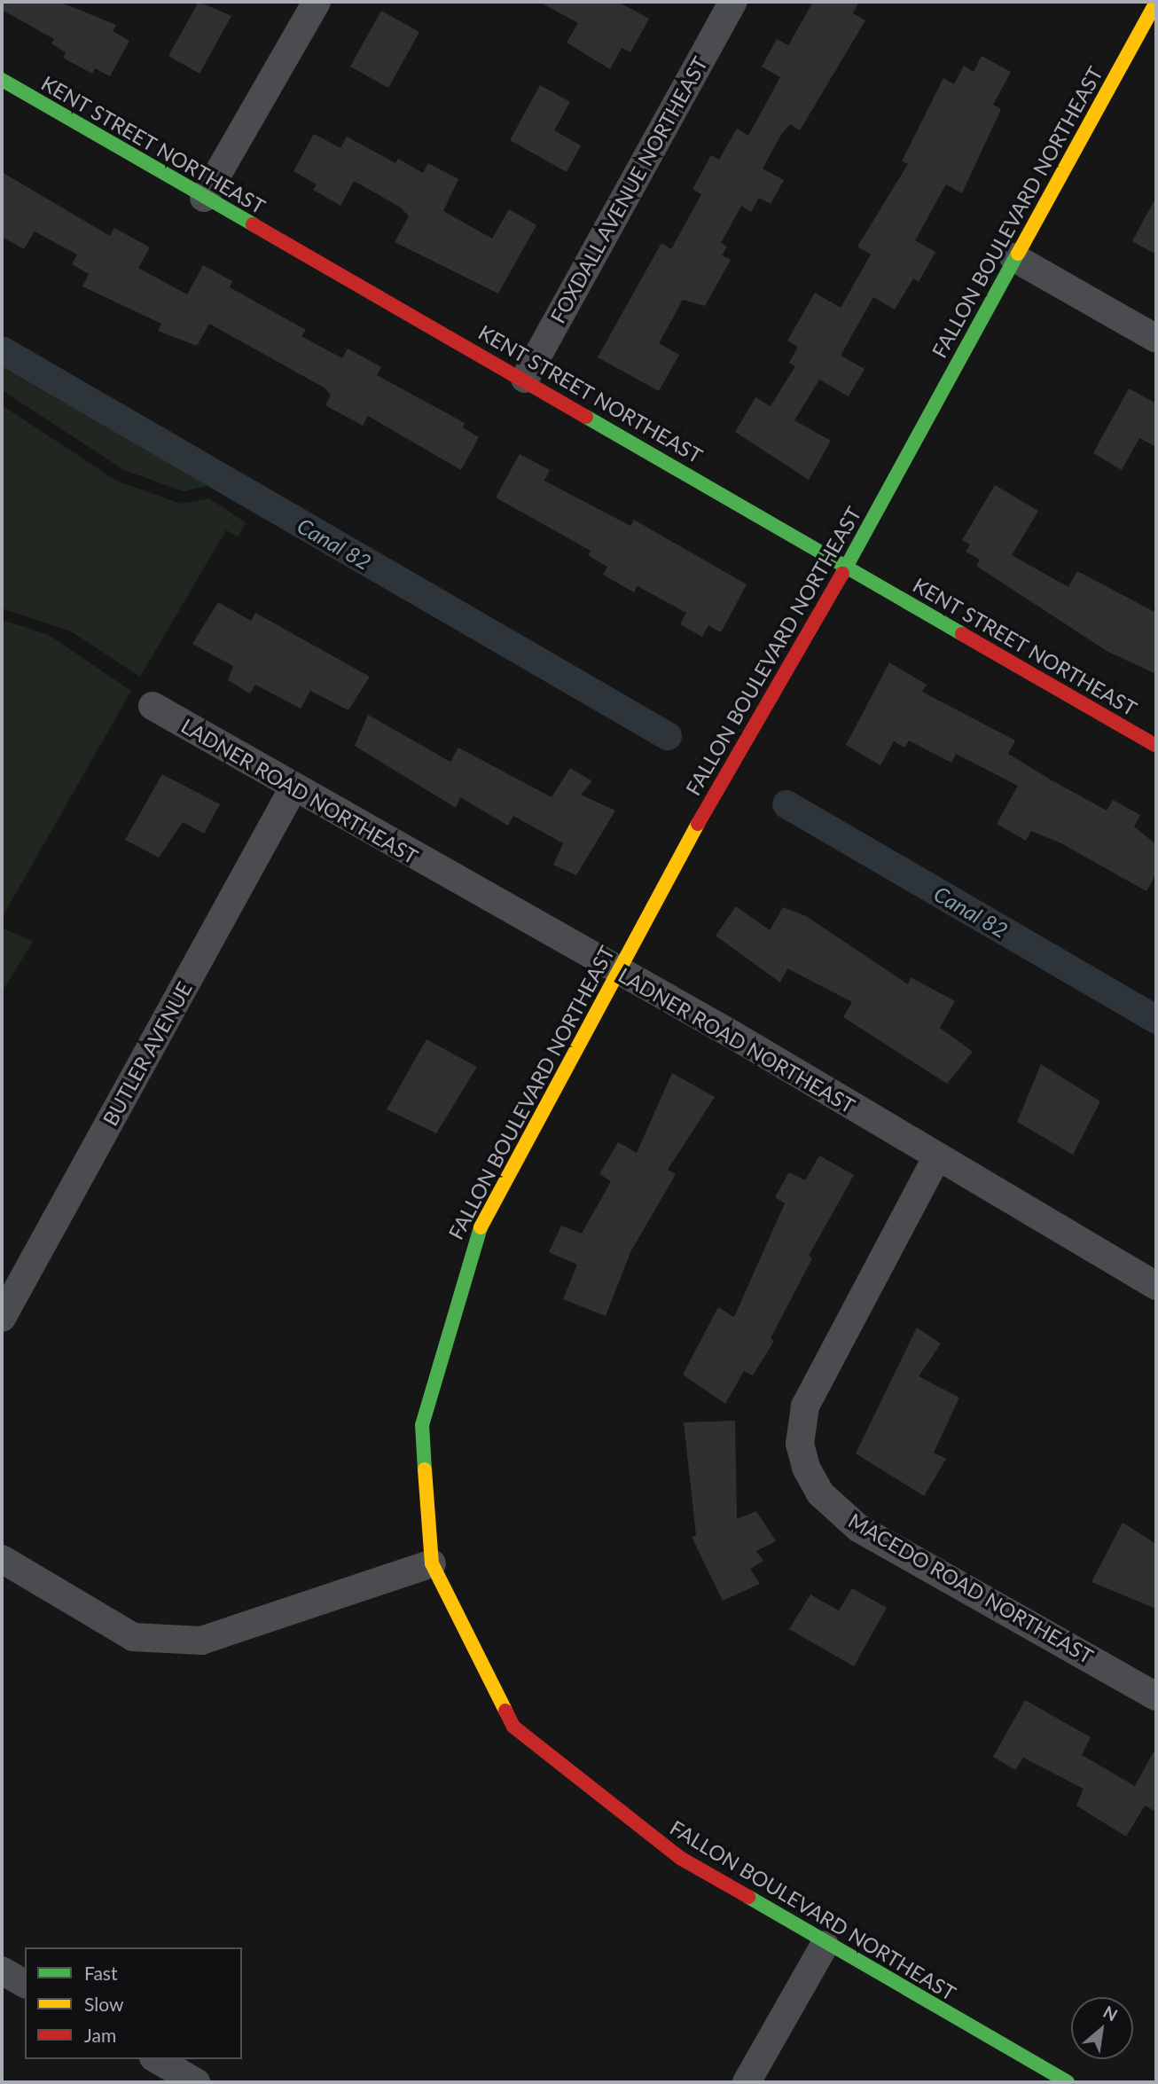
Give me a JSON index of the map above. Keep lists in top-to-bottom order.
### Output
{
  "streets": {
    "street": [
      "KENT STREET NORTHEAST",
      "FOXDALL AVENUE NORTHEAST",
      "FALLON BOULEVARD NORTHEAST",
      "LADNER ROAD NORTHEAST",
      "BUTLER AVENUE",
      "MACEDO ROAD NORTHEAST"
    ]
  },
  "crossings": [
    ["KENT STREET NORTHEAST", "FOXDALL AVENUE NORTHEAST"],
    ["KENT STREET NORTHEAST", "FALLON BOULEVARD NORTHEAST"],
    ["FALLON BOULEVARD NORTHEAST", "LADNER ROAD NORTHEAST"],
    ["LADNER ROAD NORTHEAST", "BUTLER AVENUE"],
    ["LADNER ROAD NORTHEAST", "MACEDO ROAD NORTHEAST"]
  ],
  "water": ["Canal 82"],
  "legend": ["Fast", "Slow", "Jam"],
  "north": "top right"
}
